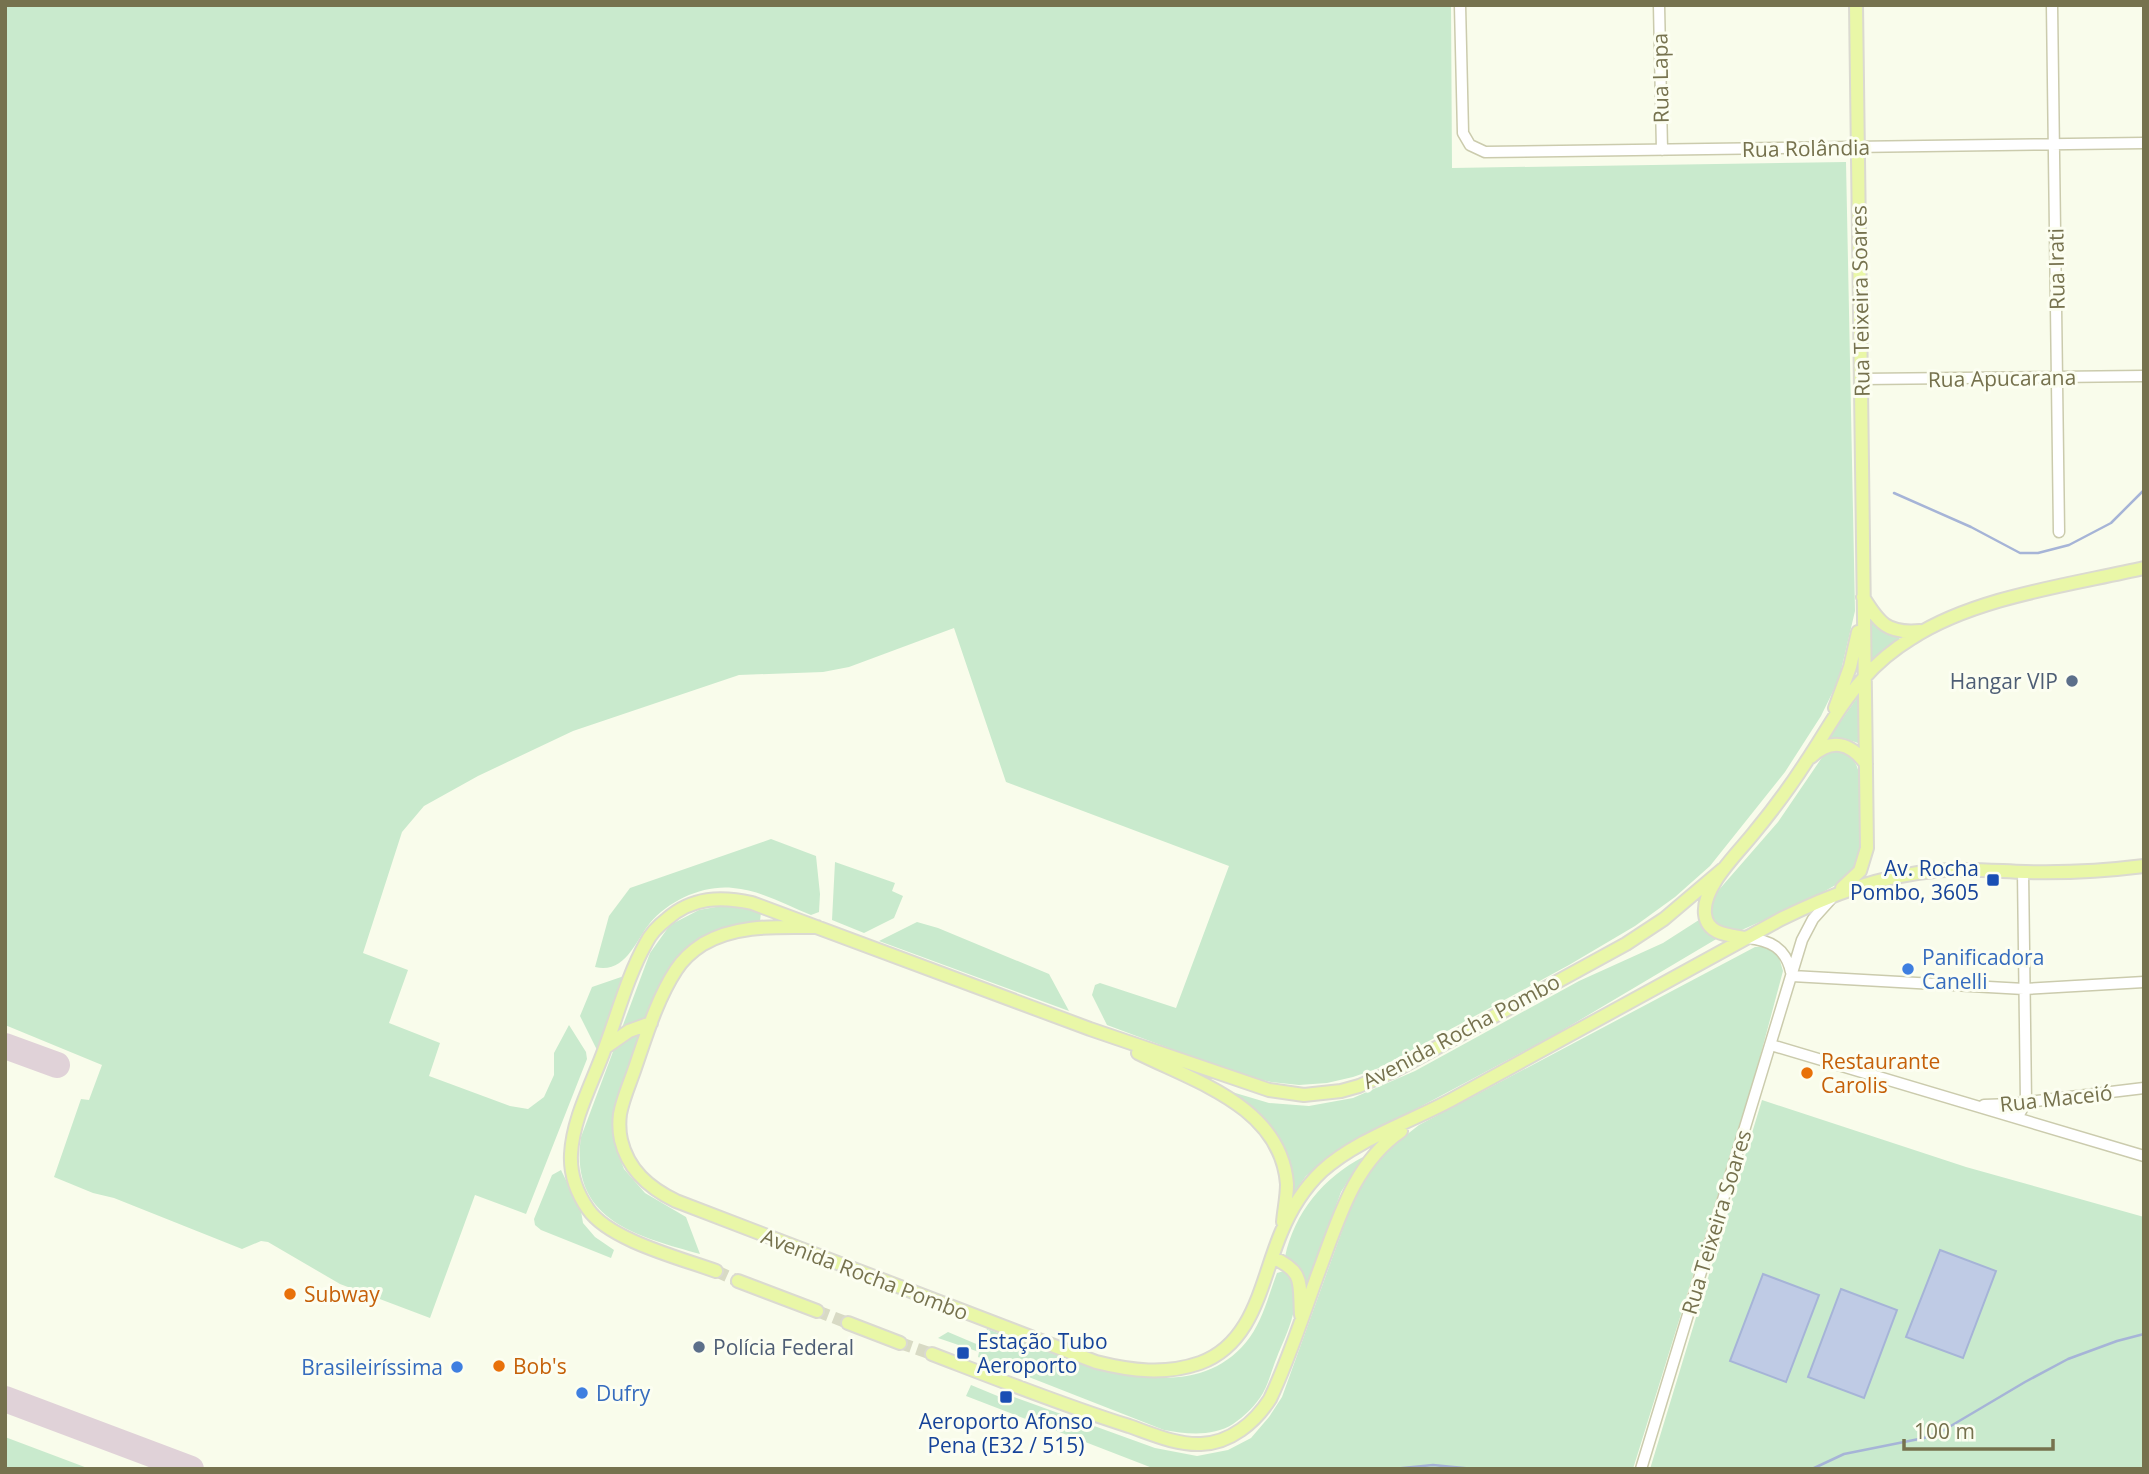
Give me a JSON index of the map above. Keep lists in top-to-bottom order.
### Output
{
  "streets": {
    "main road": ["Rua Teixeira Soares", "Avenida Rocha Pombo"],
    "street": [
      "Rua Lapa",
      "Rua Rolândia",
      "Rua Irati",
      "Rua Apucarana",
      "Rua Maceió"
    ]
  },
  "crossings": [
    ["Rua Lapa", "Rua Rolândia"],
    ["Rua Rolândia", "Rua Irati"],
    ["Rua Rolândia", "Rua Teixeira Soares"],
    ["Rua Irati", "Rua Apucarana"],
    ["Rua Teixeira Soares", "Rua Apucarana"],
    ["Rua Teixeira Soares", "Avenida Rocha Pombo"]
  ],
  "places": {
    "other": [
      "Hangar VIP",
      "Panificadora Canelli",
      "Restaurante Carolis",
      "Subway",
      "Polícia Federal",
      "Bob's",
      "Brasileiríssima",
      "Dufry"
    ],
    "transit": ["Av. Rocha Pombo, 3605", "Estação Tubo Aeroporto", "Aeroporto Afonso Pena (E32 / 515)"]
  },
  "scale_bar": "100 m"
}
